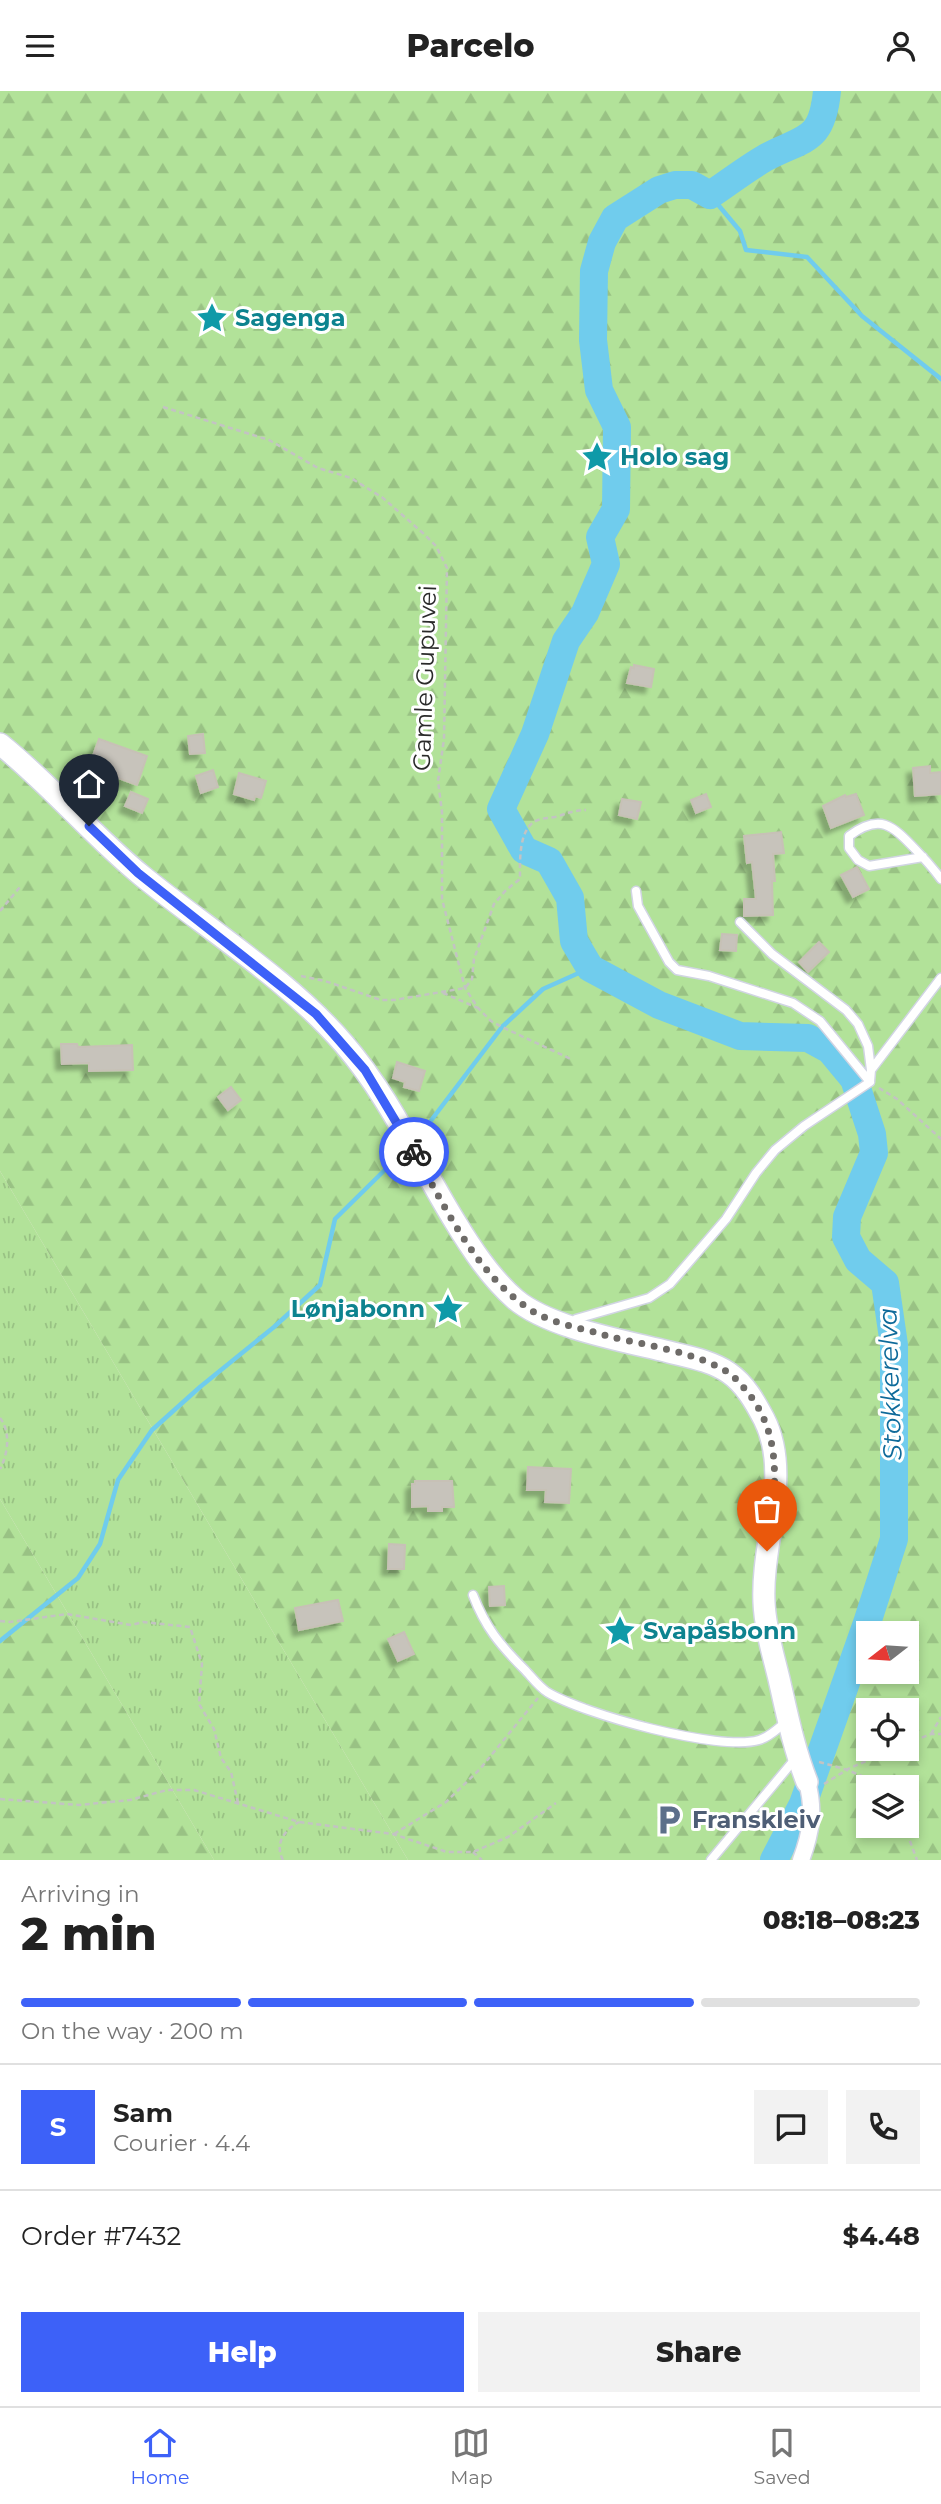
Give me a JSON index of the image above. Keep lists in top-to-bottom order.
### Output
{
  "streets": {
    "path": ["Gamle Gupuvei"]
  },
  "water": ["Stokkerelva"],
  "places": {
    "place": [
      "Sagenga",
      "Holo sag",
      "Lønjabonn",
      "Svapåsbonn"
    ],
    "parking": ["Franskleiv"]
  },
  "north": "left",
  "page": {
    "header": "Parcelo",
    "heading": ["2 min", "Arriving in", "08:18–08:23"],
    "panel": [
      "Sam",
      "Courier · 4.4",
      "Order #7432",
      "$4.48"
    ],
    "bar": "On the way · 200 m",
    "round": "S",
    "buttons": ["Help", "Share"],
    "tabs": ["Home", "Map", "Saved"]
  }
}
